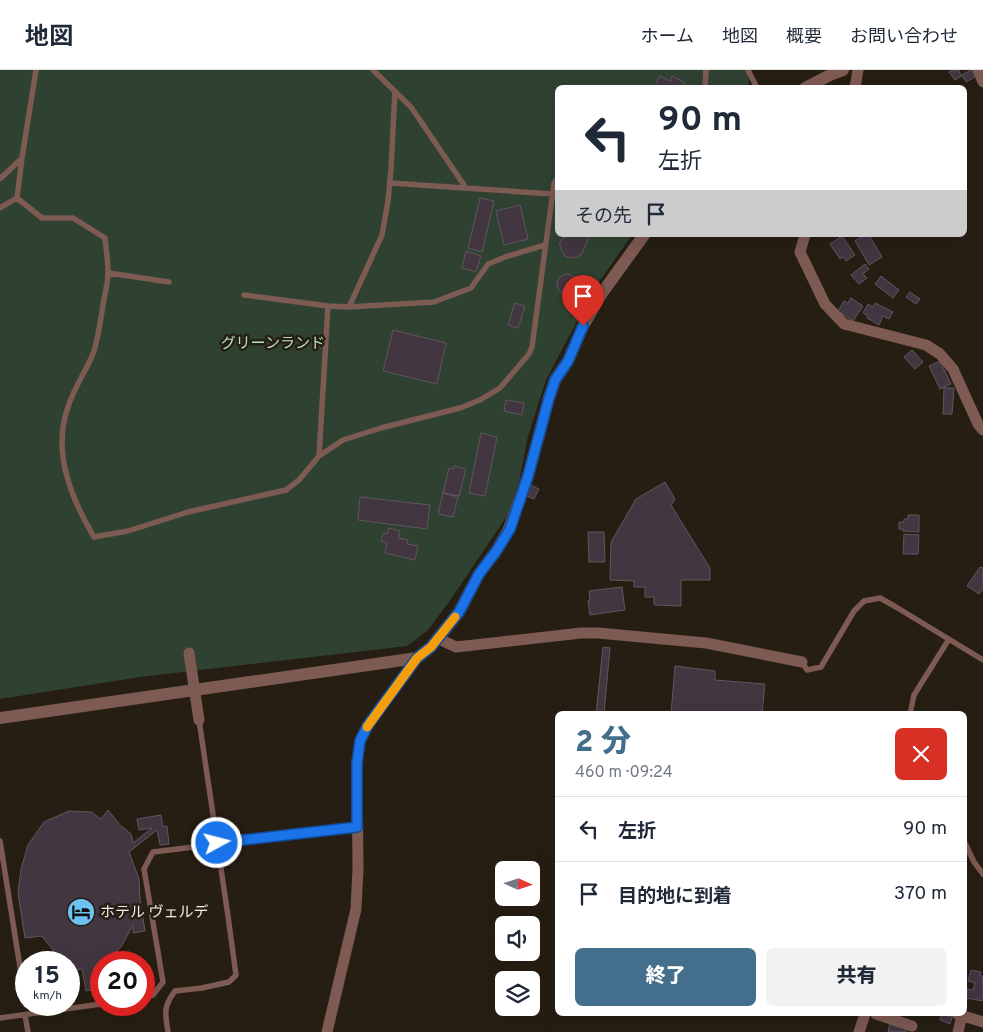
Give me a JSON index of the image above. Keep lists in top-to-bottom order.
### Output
{
  "parks": ["グリーンランド"],
  "places": {
    "hotel": ["ホテル ヴェルデ"]
  },
  "north": "right",
  "page": {
    "header": "地図",
    "nav": [
      "ホーム",
      "地図",
      "概要",
      "お問い合わせ"
    ],
    "turn": ["90 m", "左折"],
    "then": "その先",
    "heading": ["2 分", "460 m · 09:24"],
    "list": [
      {
        "name": "左折",
        "value": "90 m"
      },
      {
        "name": "目的地に到着",
        "value": "370 m"
      }
    ],
    "buttons": ["終了", "共有"],
    "speed": "15 km/h",
    "limit": "20"
  }
}
